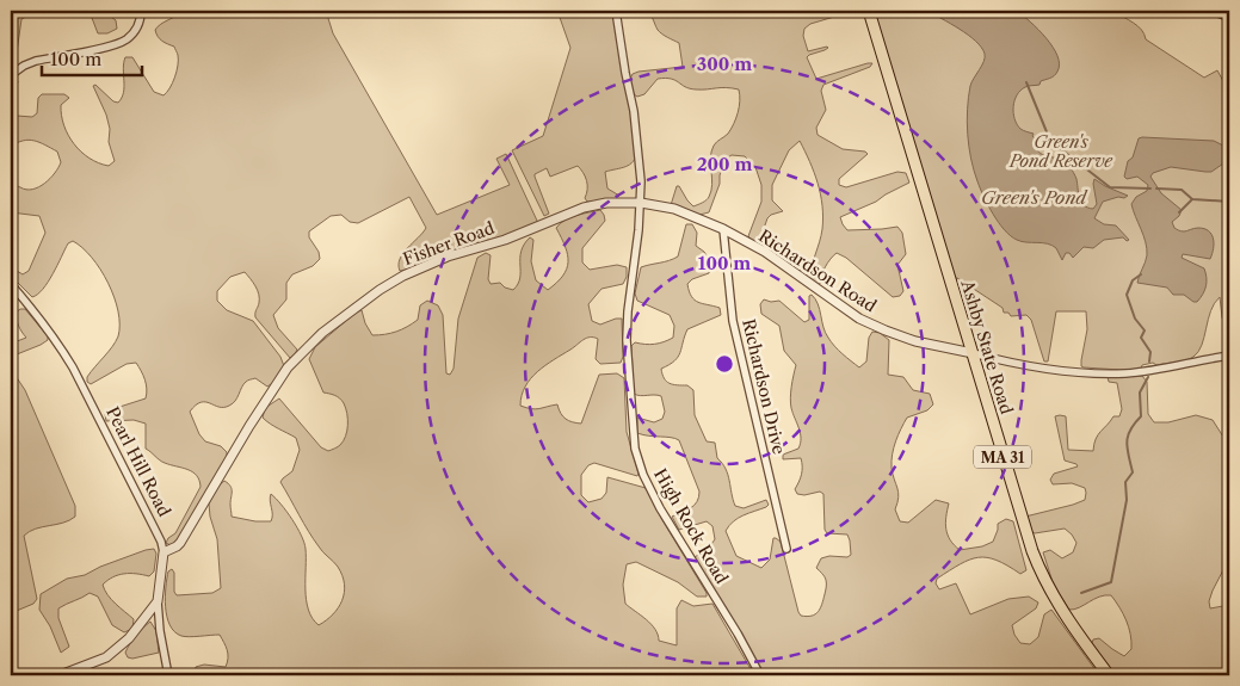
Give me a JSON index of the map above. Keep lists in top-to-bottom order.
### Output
{
  "streets": {
    "main road": ["Ashby State Road", "MA 31"],
    "street": [
      "Fisher Road",
      "Richardson Road",
      "Richardson Drive",
      "Pearl Hill Road",
      "High Rock Road"
    ]
  },
  "crossings": [
    ["Fisher Road", "Richardson Road"],
    ["Fisher Road", "Pearl Hill Road"],
    ["Fisher Road", "High Rock Road"],
    ["Richardson Road", "Ashby State Road"],
    ["Richardson Road", "Richardson Drive"],
    ["Richardson Road", "High Rock Road"]
  ],
  "water": ["Green's Pond"],
  "parks": ["Green's Pond Reserve"],
  "scale_bar": "100 m",
  "rings": ["300 m", "200 m", "100 m"]
}
